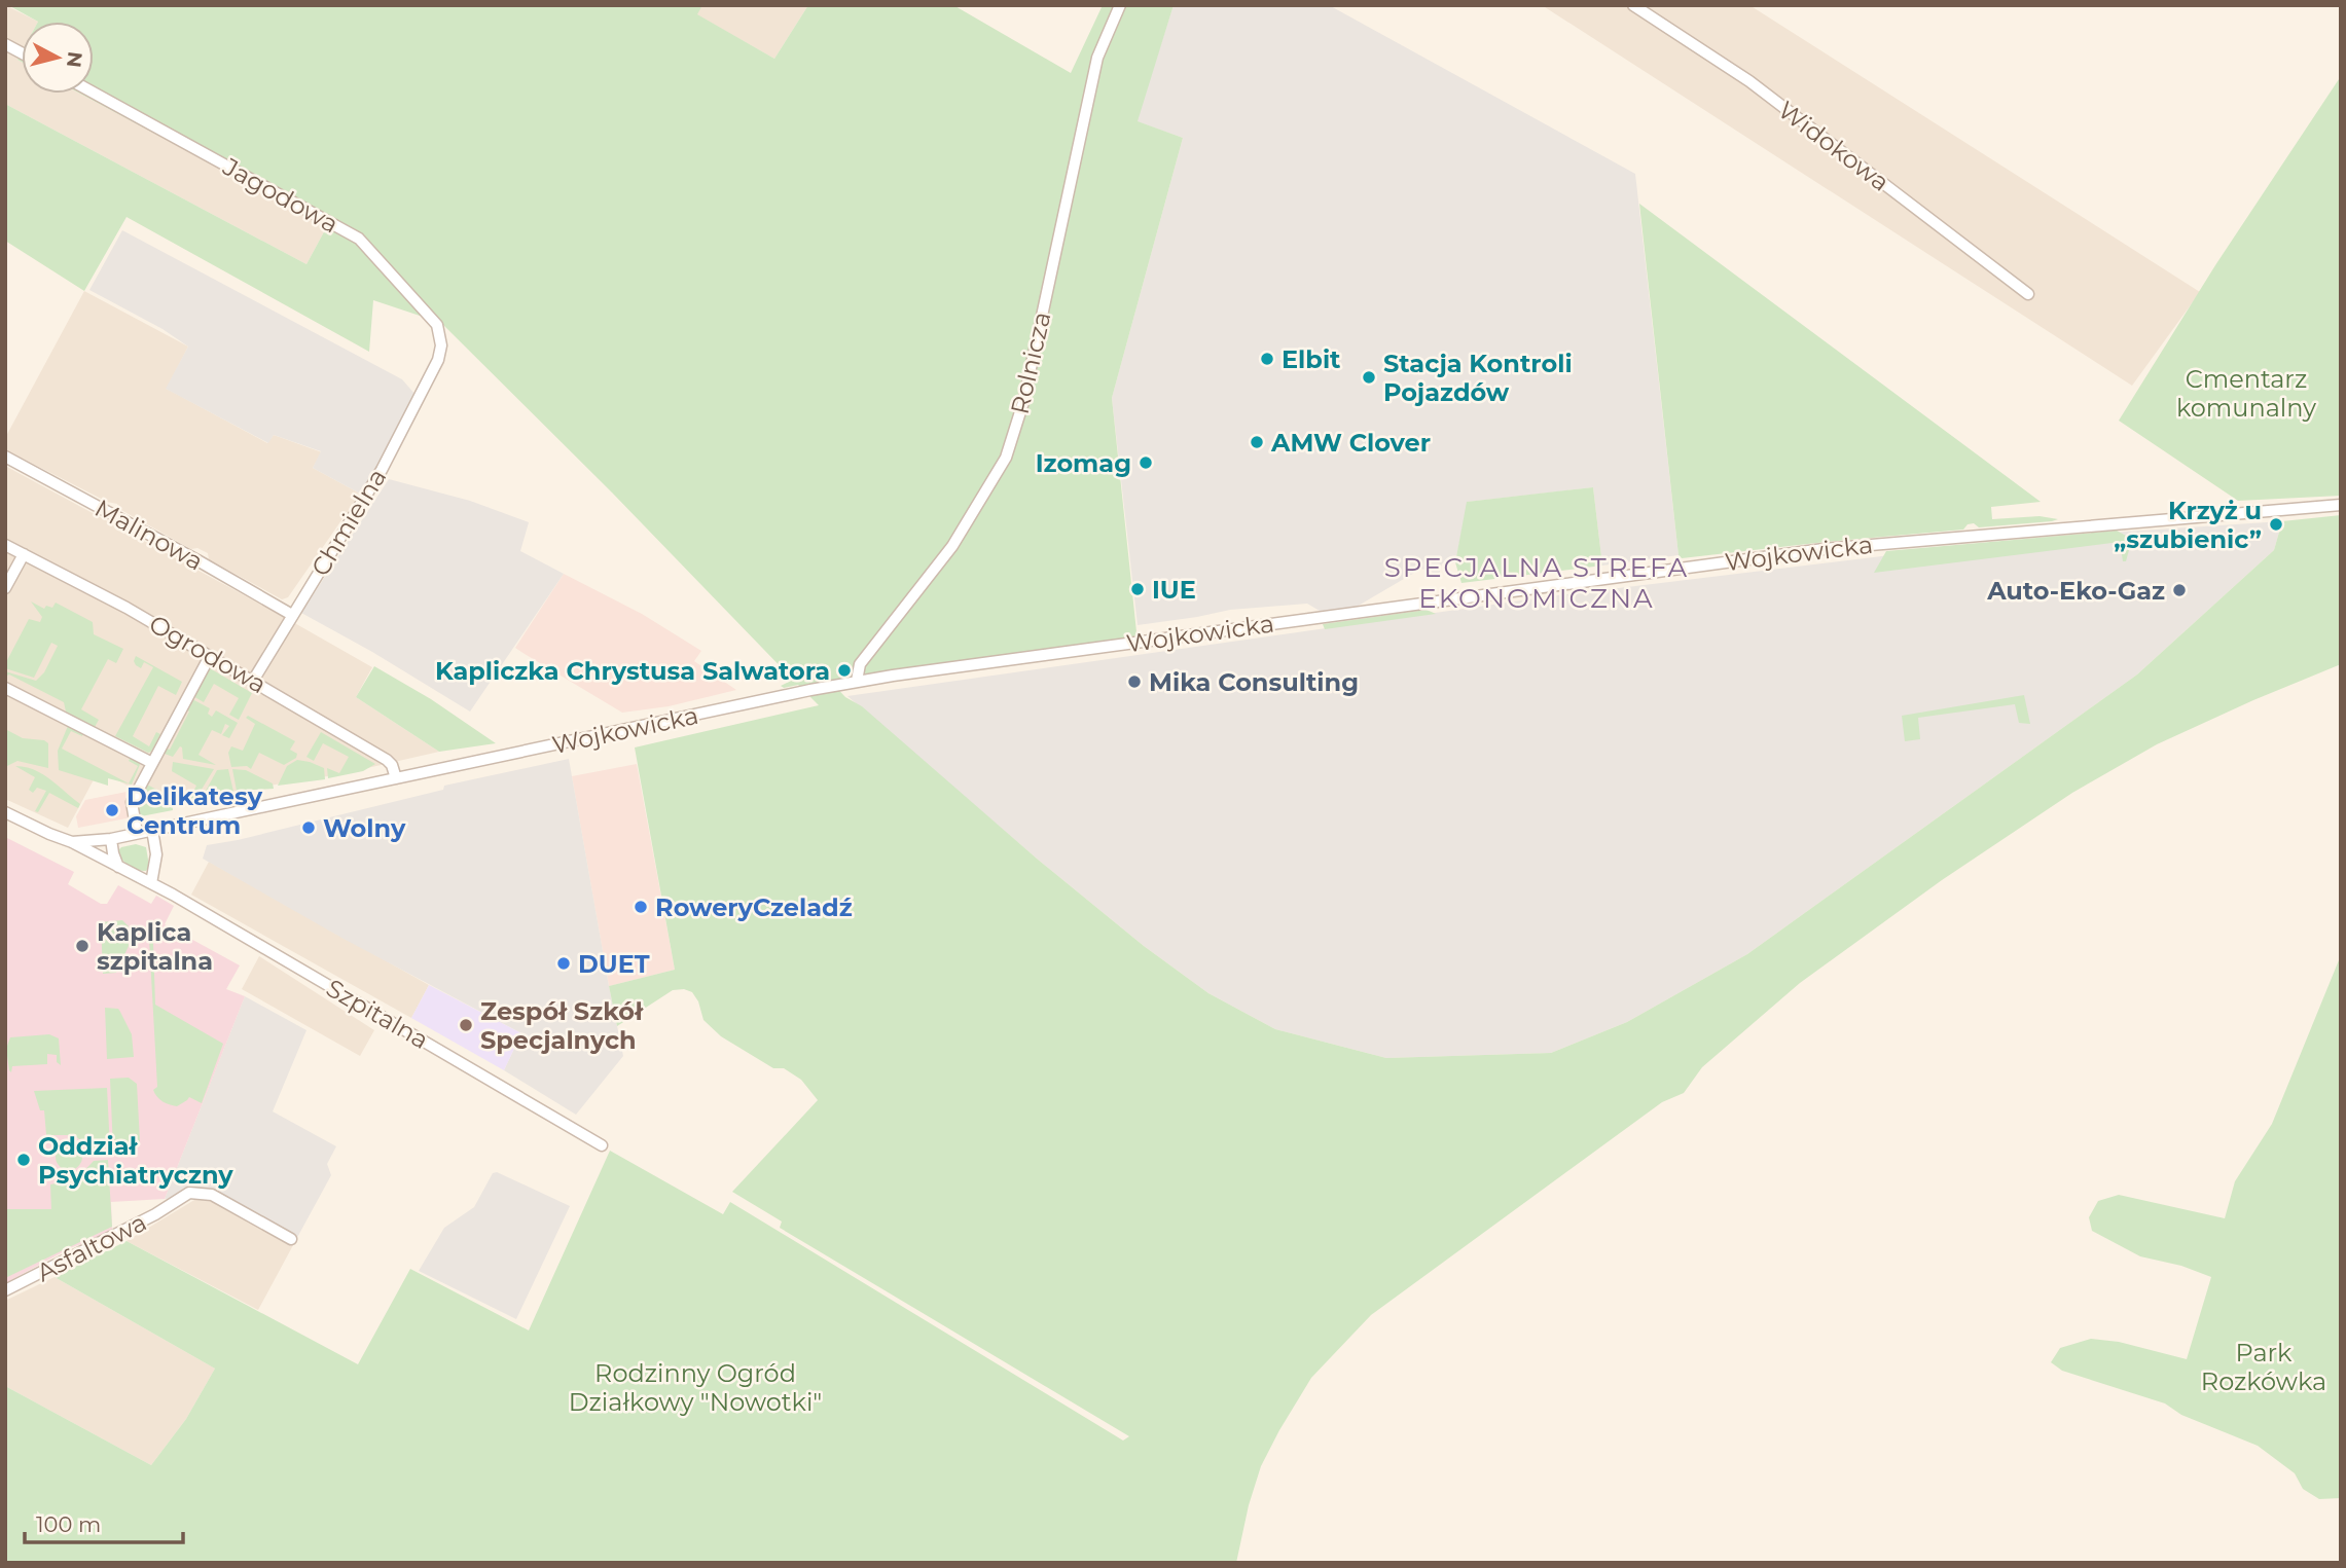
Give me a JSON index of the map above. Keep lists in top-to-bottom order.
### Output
{
  "streets": {
    "street": [
      "Widokowa",
      "Jagodowa",
      "Rolnicza",
      "Chmielna",
      "Malinowa",
      "Wojkowicka",
      "Ogrodowa",
      "Szpitalna",
      "Asfaltowa"
    ]
  },
  "crossings": [
    ["Jagodowa", "Chmielna"],
    ["Rolnicza", "Wojkowicka"],
    ["Chmielna", "Malinowa"],
    ["Chmielna", "Ogrodowa"],
    ["Wojkowicka", "Ogrodowa"],
    ["Wojkowicka", "Szpitalna"]
  ],
  "districts": ["SPECJALNA STREFA EKONOMICZNA"],
  "parks": ["Cmentarz komunalny", "Park Rozkówka", "Rodzinny Ogród Działkowy \"Nowotki\""],
  "places": [
    "Elbit",
    "Stacja Kontroli Pojazdów",
    "AMW Clover",
    "Izomag",
    "Krzyż u „szubienic”",
    "IUE",
    "Auto-Eko-Gaz",
    "Kapliczka Chrystusa Salwatora",
    "Mika Consulting",
    "Delikatesy Centrum",
    "Wolny",
    "RoweryCzeladź",
    "Kaplica szpitalna",
    "DUET",
    "Zespół Szkół Specjalnych",
    "Oddział Psychiatryczny"
  ],
  "scale_bar": "100 m",
  "north": "right"
}
